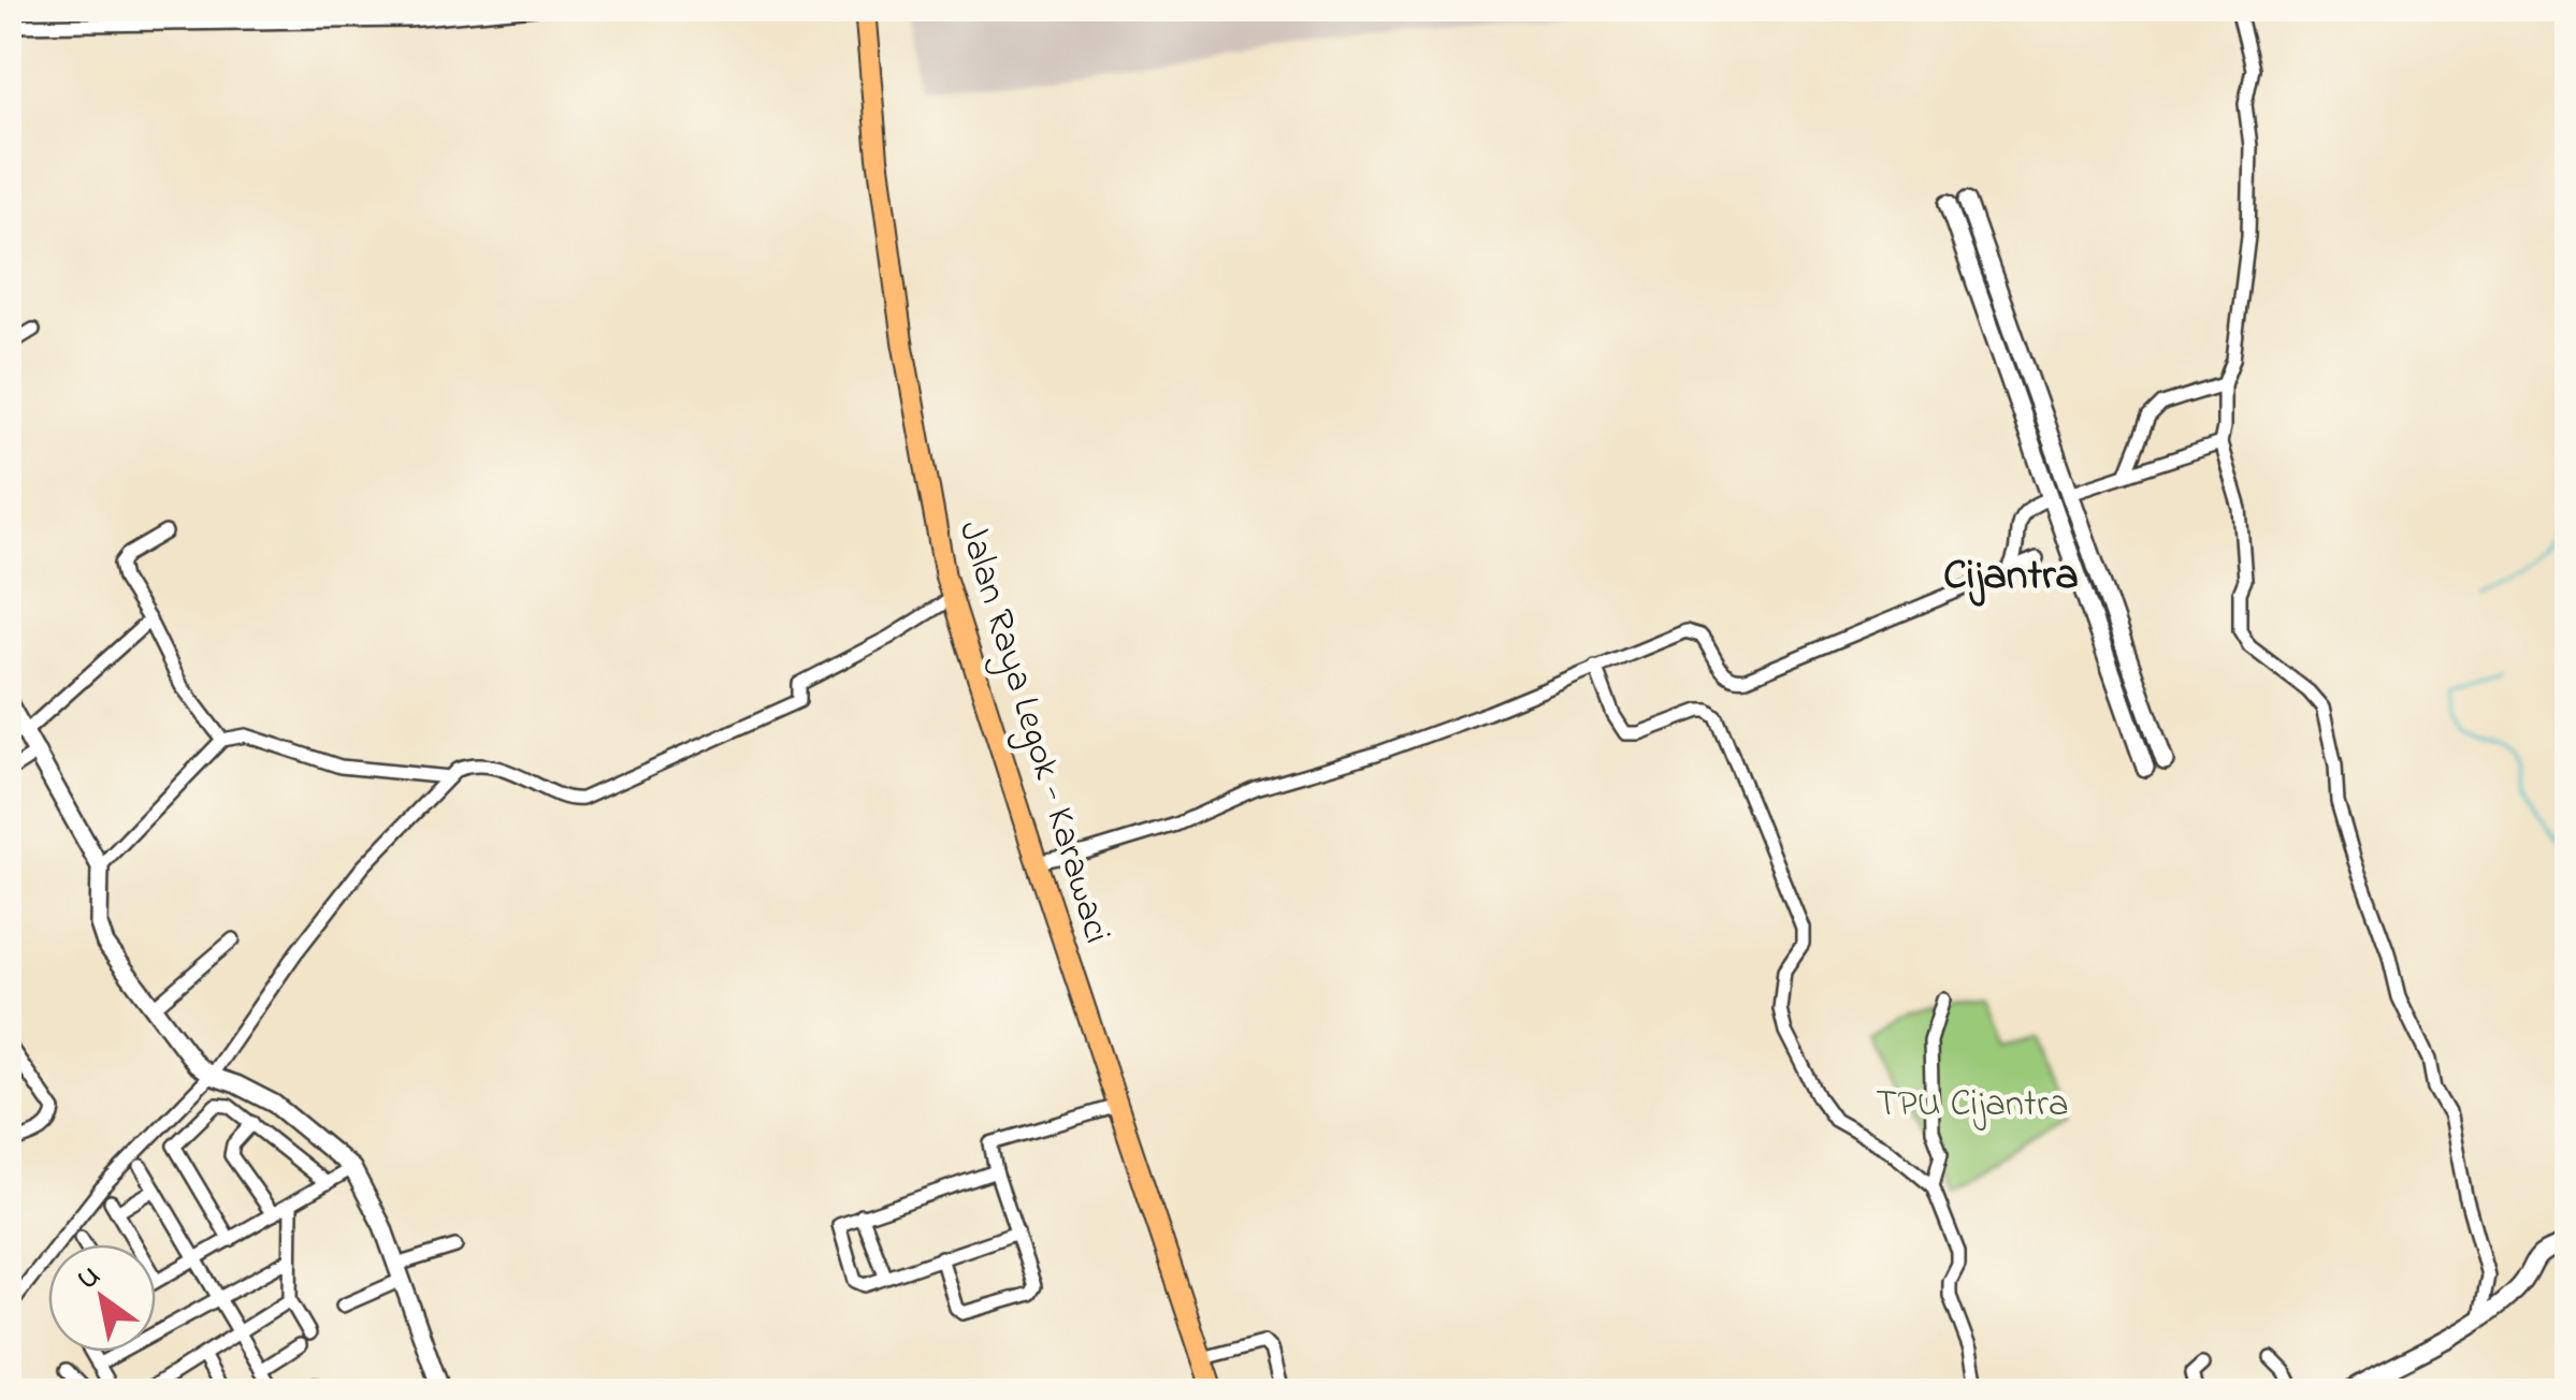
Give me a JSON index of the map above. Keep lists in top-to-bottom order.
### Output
{
  "streets": {
    "main road": ["Jalan Raya Legok - Karawaci"]
  },
  "districts": ["Cijantra"],
  "parks": ["TPU Cijantra"],
  "north": "top left"
}
